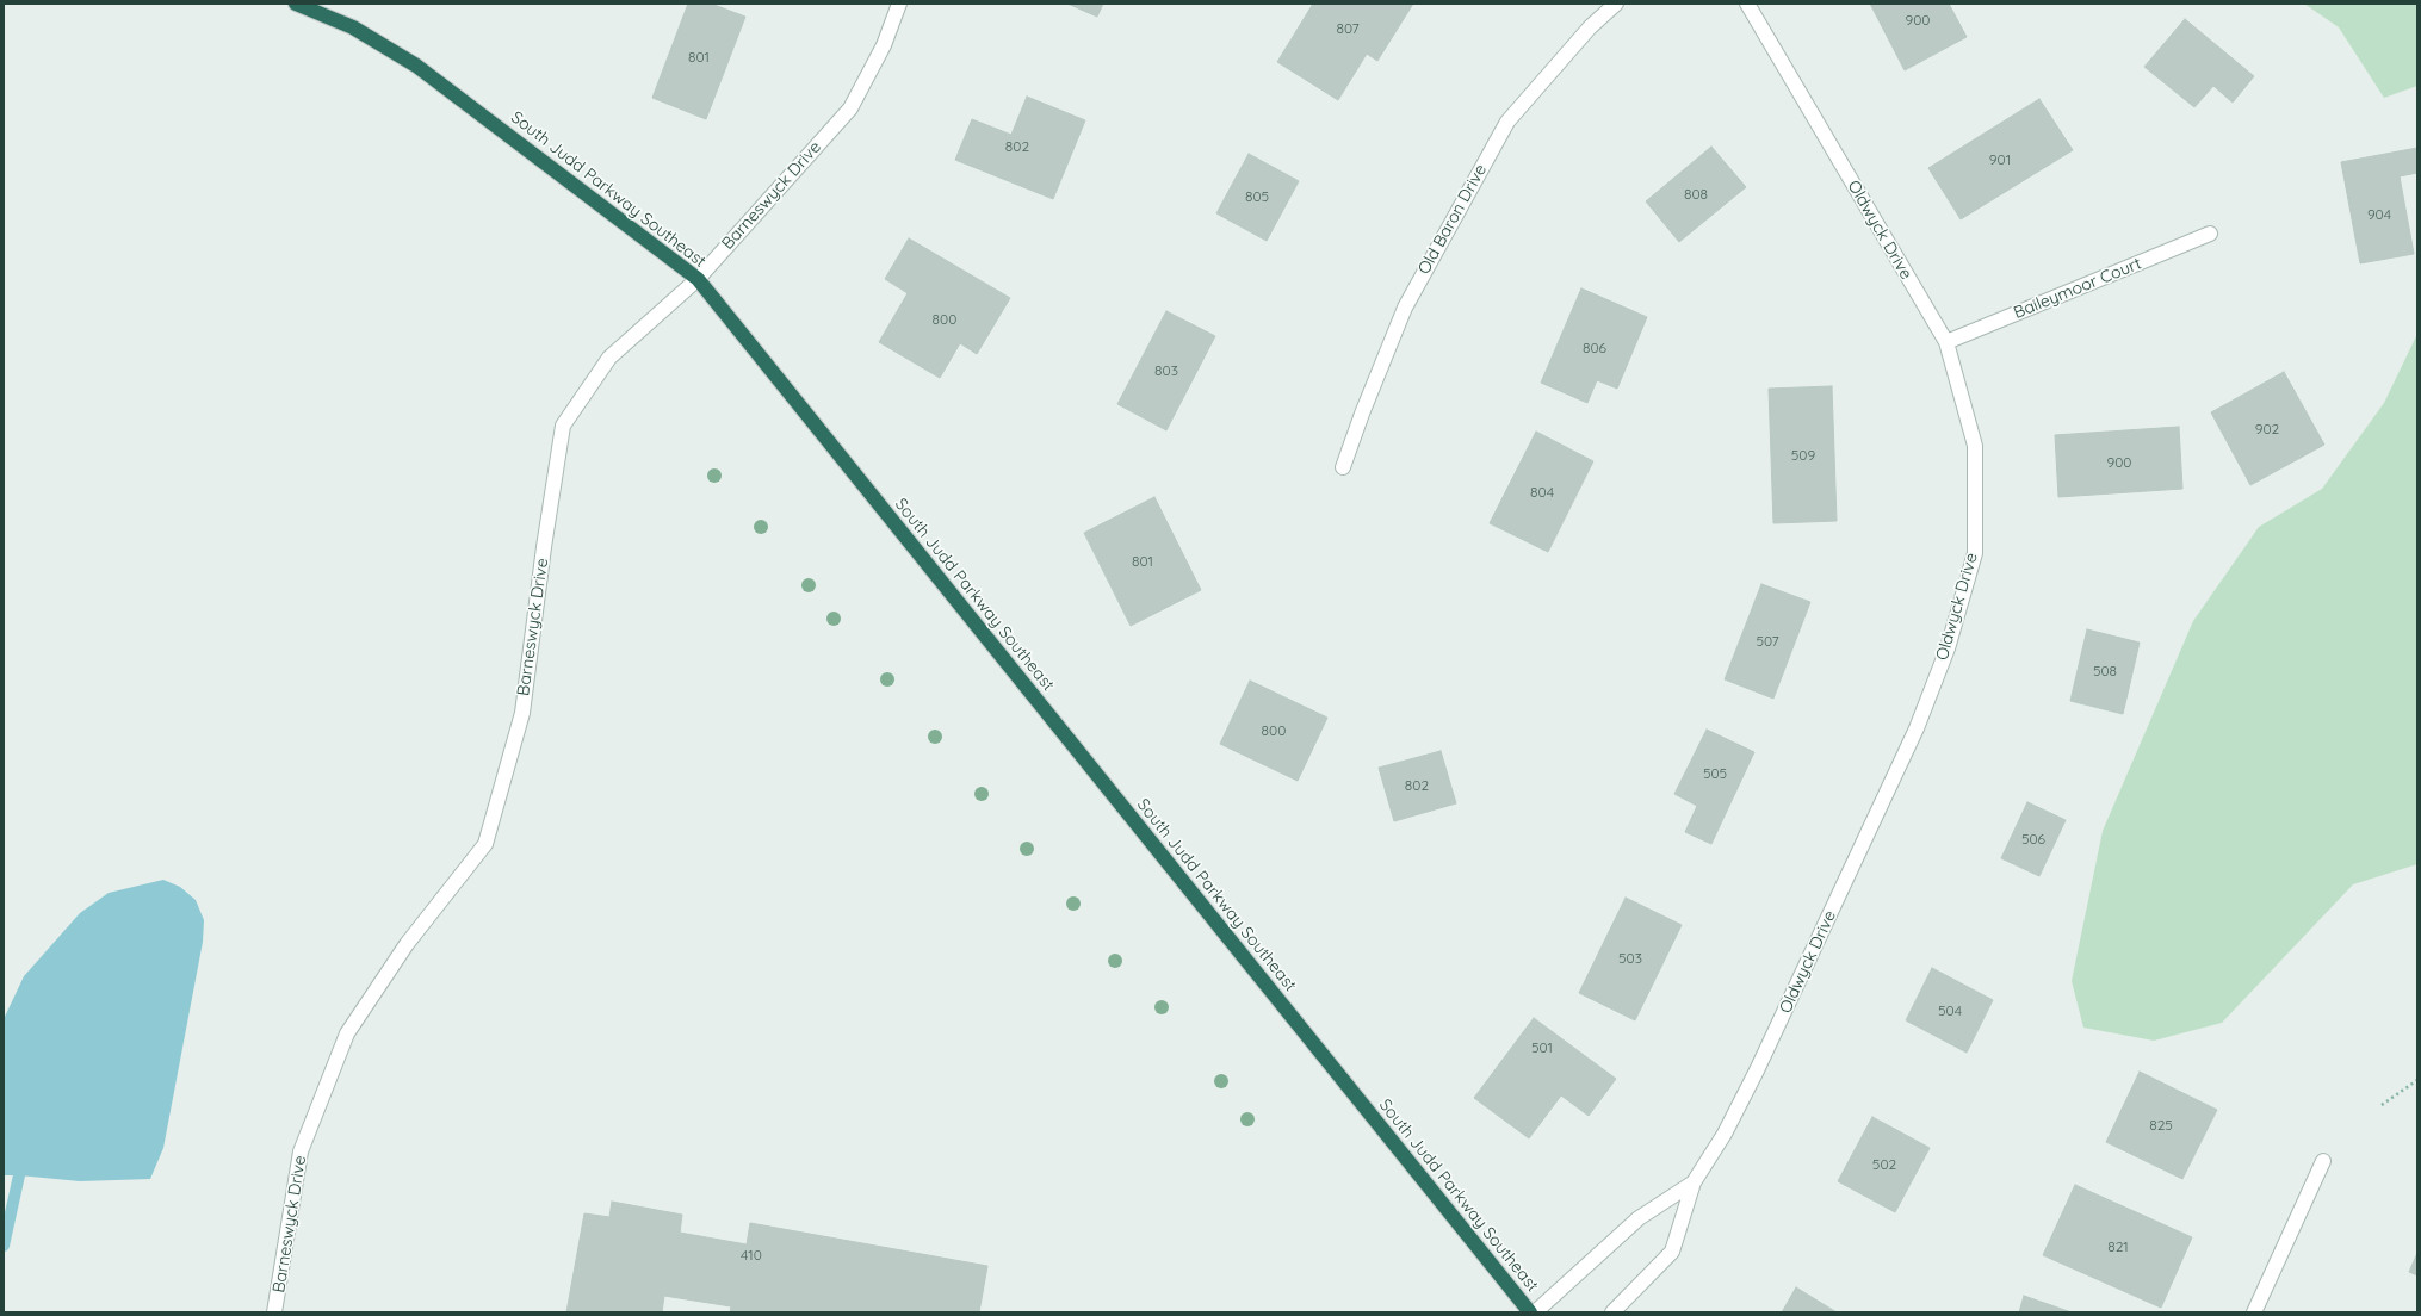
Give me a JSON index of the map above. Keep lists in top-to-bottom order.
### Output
{
  "streets": {
    "highway": ["South Judd Parkway Southeast"],
    "street": [
      "Barneswyck Drive",
      "Old Baron Drive",
      "Oldwyck Drive",
      "Baileymoor Court"
    ]
  },
  "crossings": [
    ["South Judd Parkway Southeast", "Barneswyck Drive"],
    ["Oldwyck Drive", "Baileymoor Court"]
  ],
  "house_numbers": [
    "900",
    "807",
    "801",
    "802",
    "901",
    "808",
    "805",
    "904",
    "800",
    "806",
    "803",
    "902",
    "509",
    "900",
    "804",
    "801",
    "507",
    "508",
    "800",
    "505",
    "802",
    "506",
    "503",
    "504",
    "501",
    "825",
    "502",
    "821",
    "410"
  ]
}
